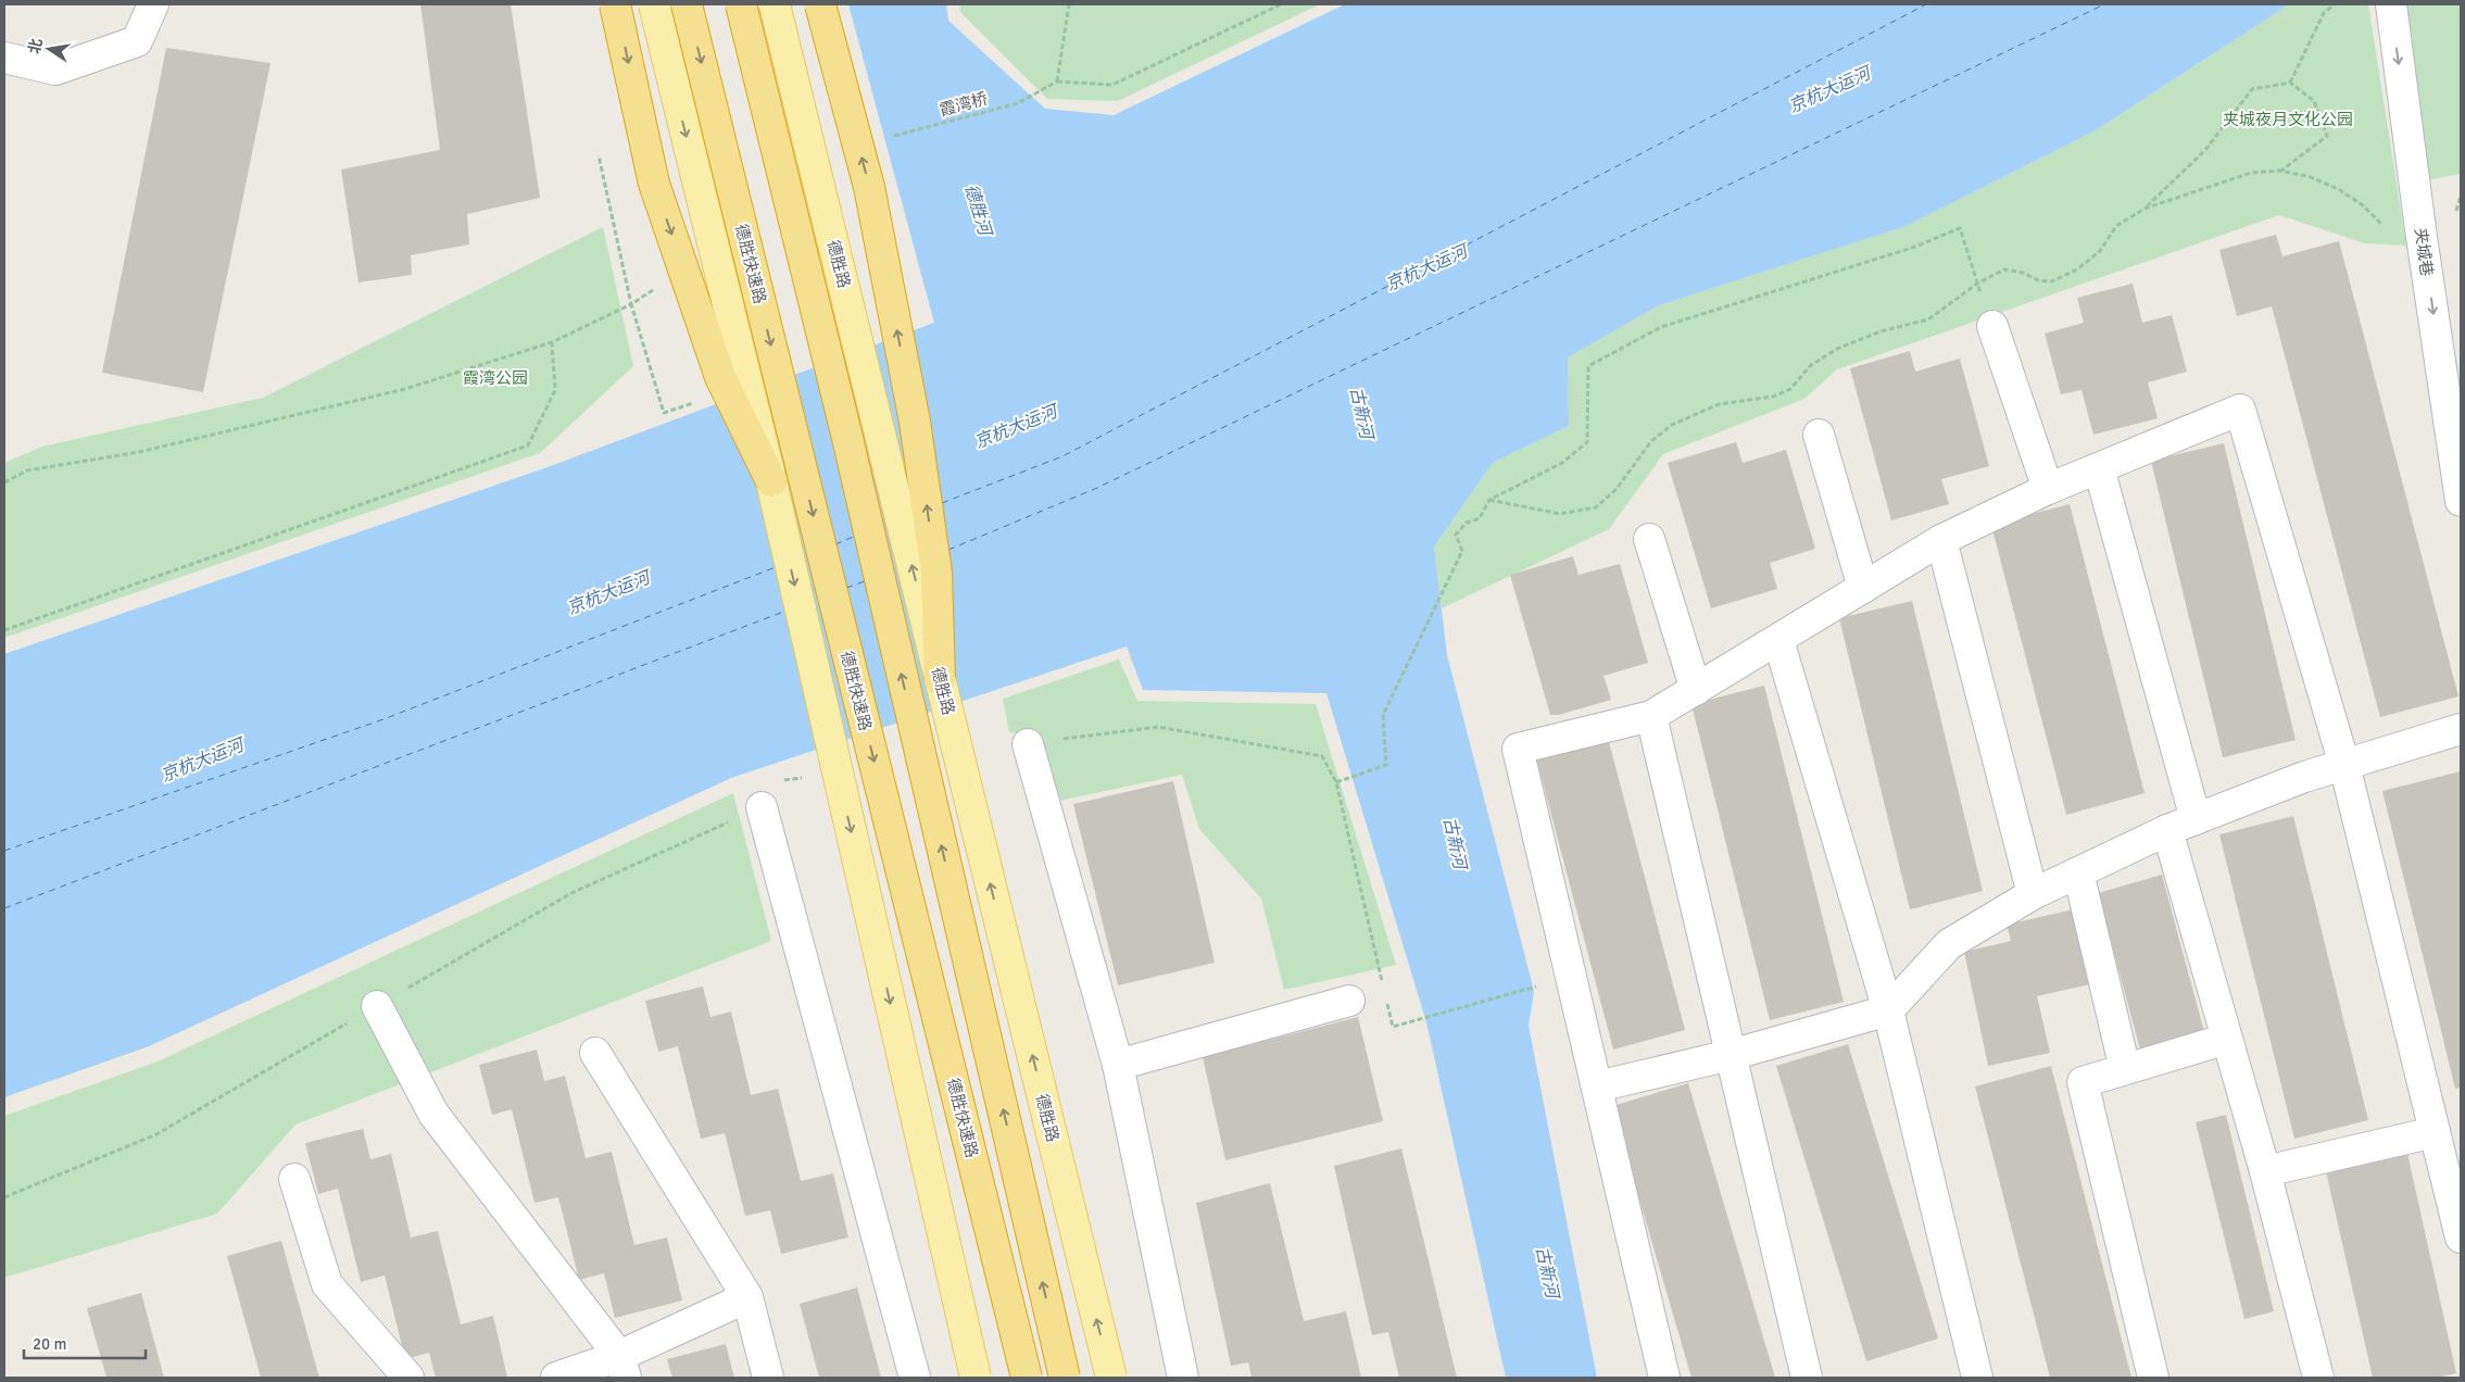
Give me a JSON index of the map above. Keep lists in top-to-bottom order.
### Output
{
  "streets": {
    "highway": ["德胜快速路"],
    "main road": ["德胜路"],
    "street": ["夹城巷"],
    "path": ["霞湾桥"]
  },
  "one_way": ["夹城巷"],
  "water": ["京杭大运河", "德胜河", "古新河"],
  "parks": ["夹城夜月文化公园", "霞湾公园"],
  "scale_bar": "20 m",
  "north": "left"
}
